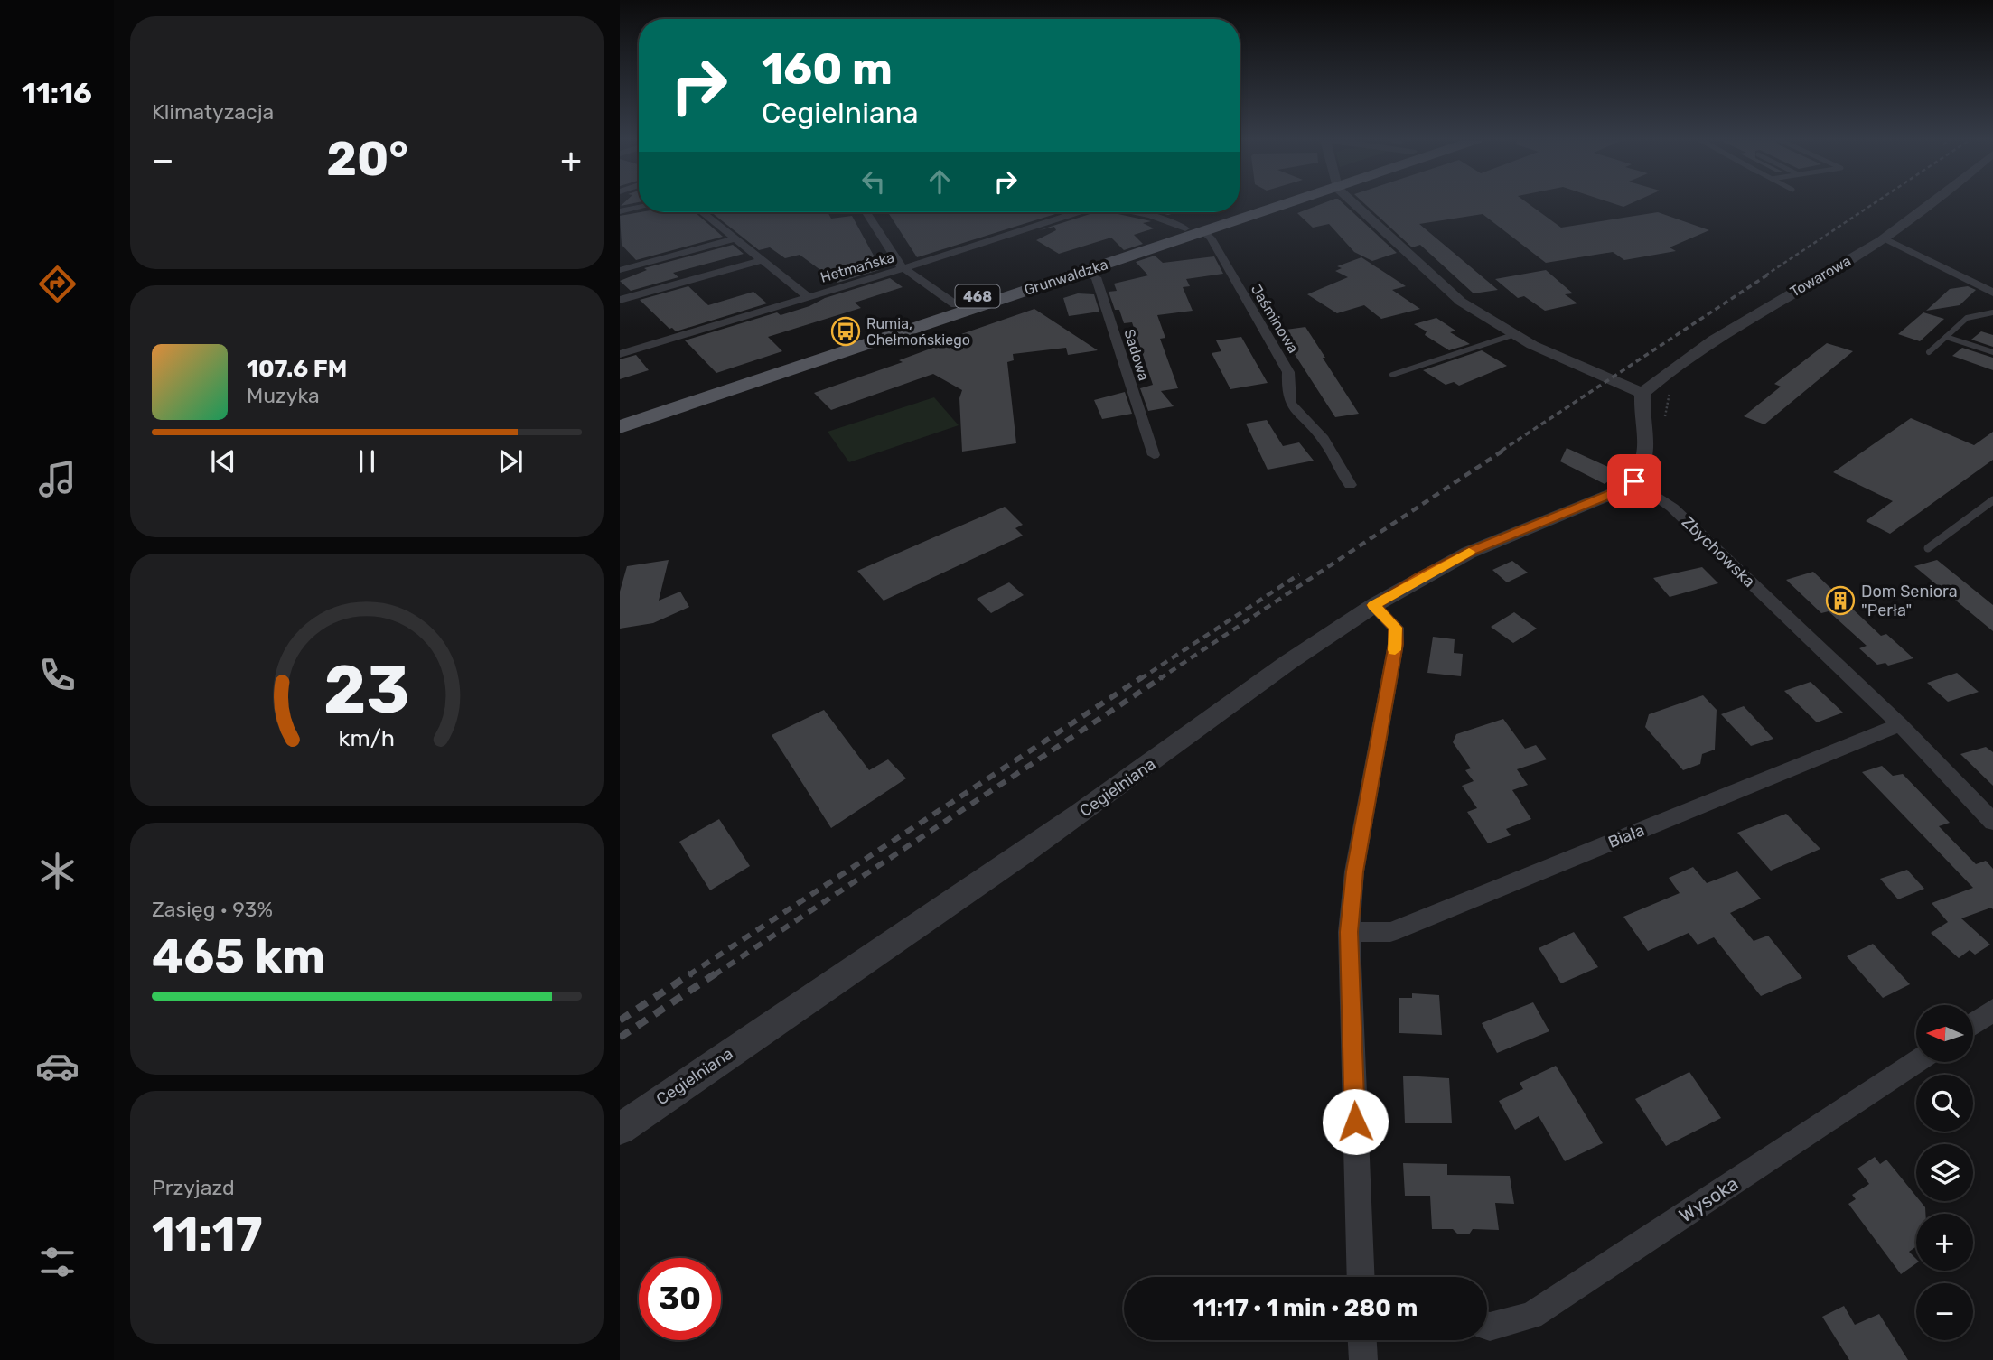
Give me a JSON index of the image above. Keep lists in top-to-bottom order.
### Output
{
  "streets": {
    "main road": ["Grunwaldzka", "468"],
    "street": [
      "Hetmańska",
      "Towarowa",
      "Jaśminowa",
      "Sadowa",
      "Zbychowska",
      "Cegielniana",
      "Biała",
      "Wysoka"
    ]
  },
  "crossings": [
    ["Grunwaldzka", "Jaśminowa"],
    ["Grunwaldzka", "Sadowa"],
    ["Zbychowska", "Cegielniana"],
    ["Zbychowska", "Biała"]
  ],
  "places": {
    "bus stop": ["Rumia, Chełmońskiego"],
    "building": ["Dom Seniora \"Perła\""]
  },
  "north": "left",
  "page": {
    "tabs": "11:16",
    "tile": [
      "Klimatyzacja",
      ["Zasięg · 93%", "465 km"],
      ["Przyjazd", "11:17"]
    ],
    "turn": ["160 m", "Cegielniana"],
    "heat": ["−", "20°", "+"],
    "song": ["107.6 FM", "Muzyka"],
    "map_buttons": ["+", "−"],
    "limit": "30",
    "trip": "11:17 · 1 min · 280 m",
    "gauge": ["23", "km/h"]
  }
}
